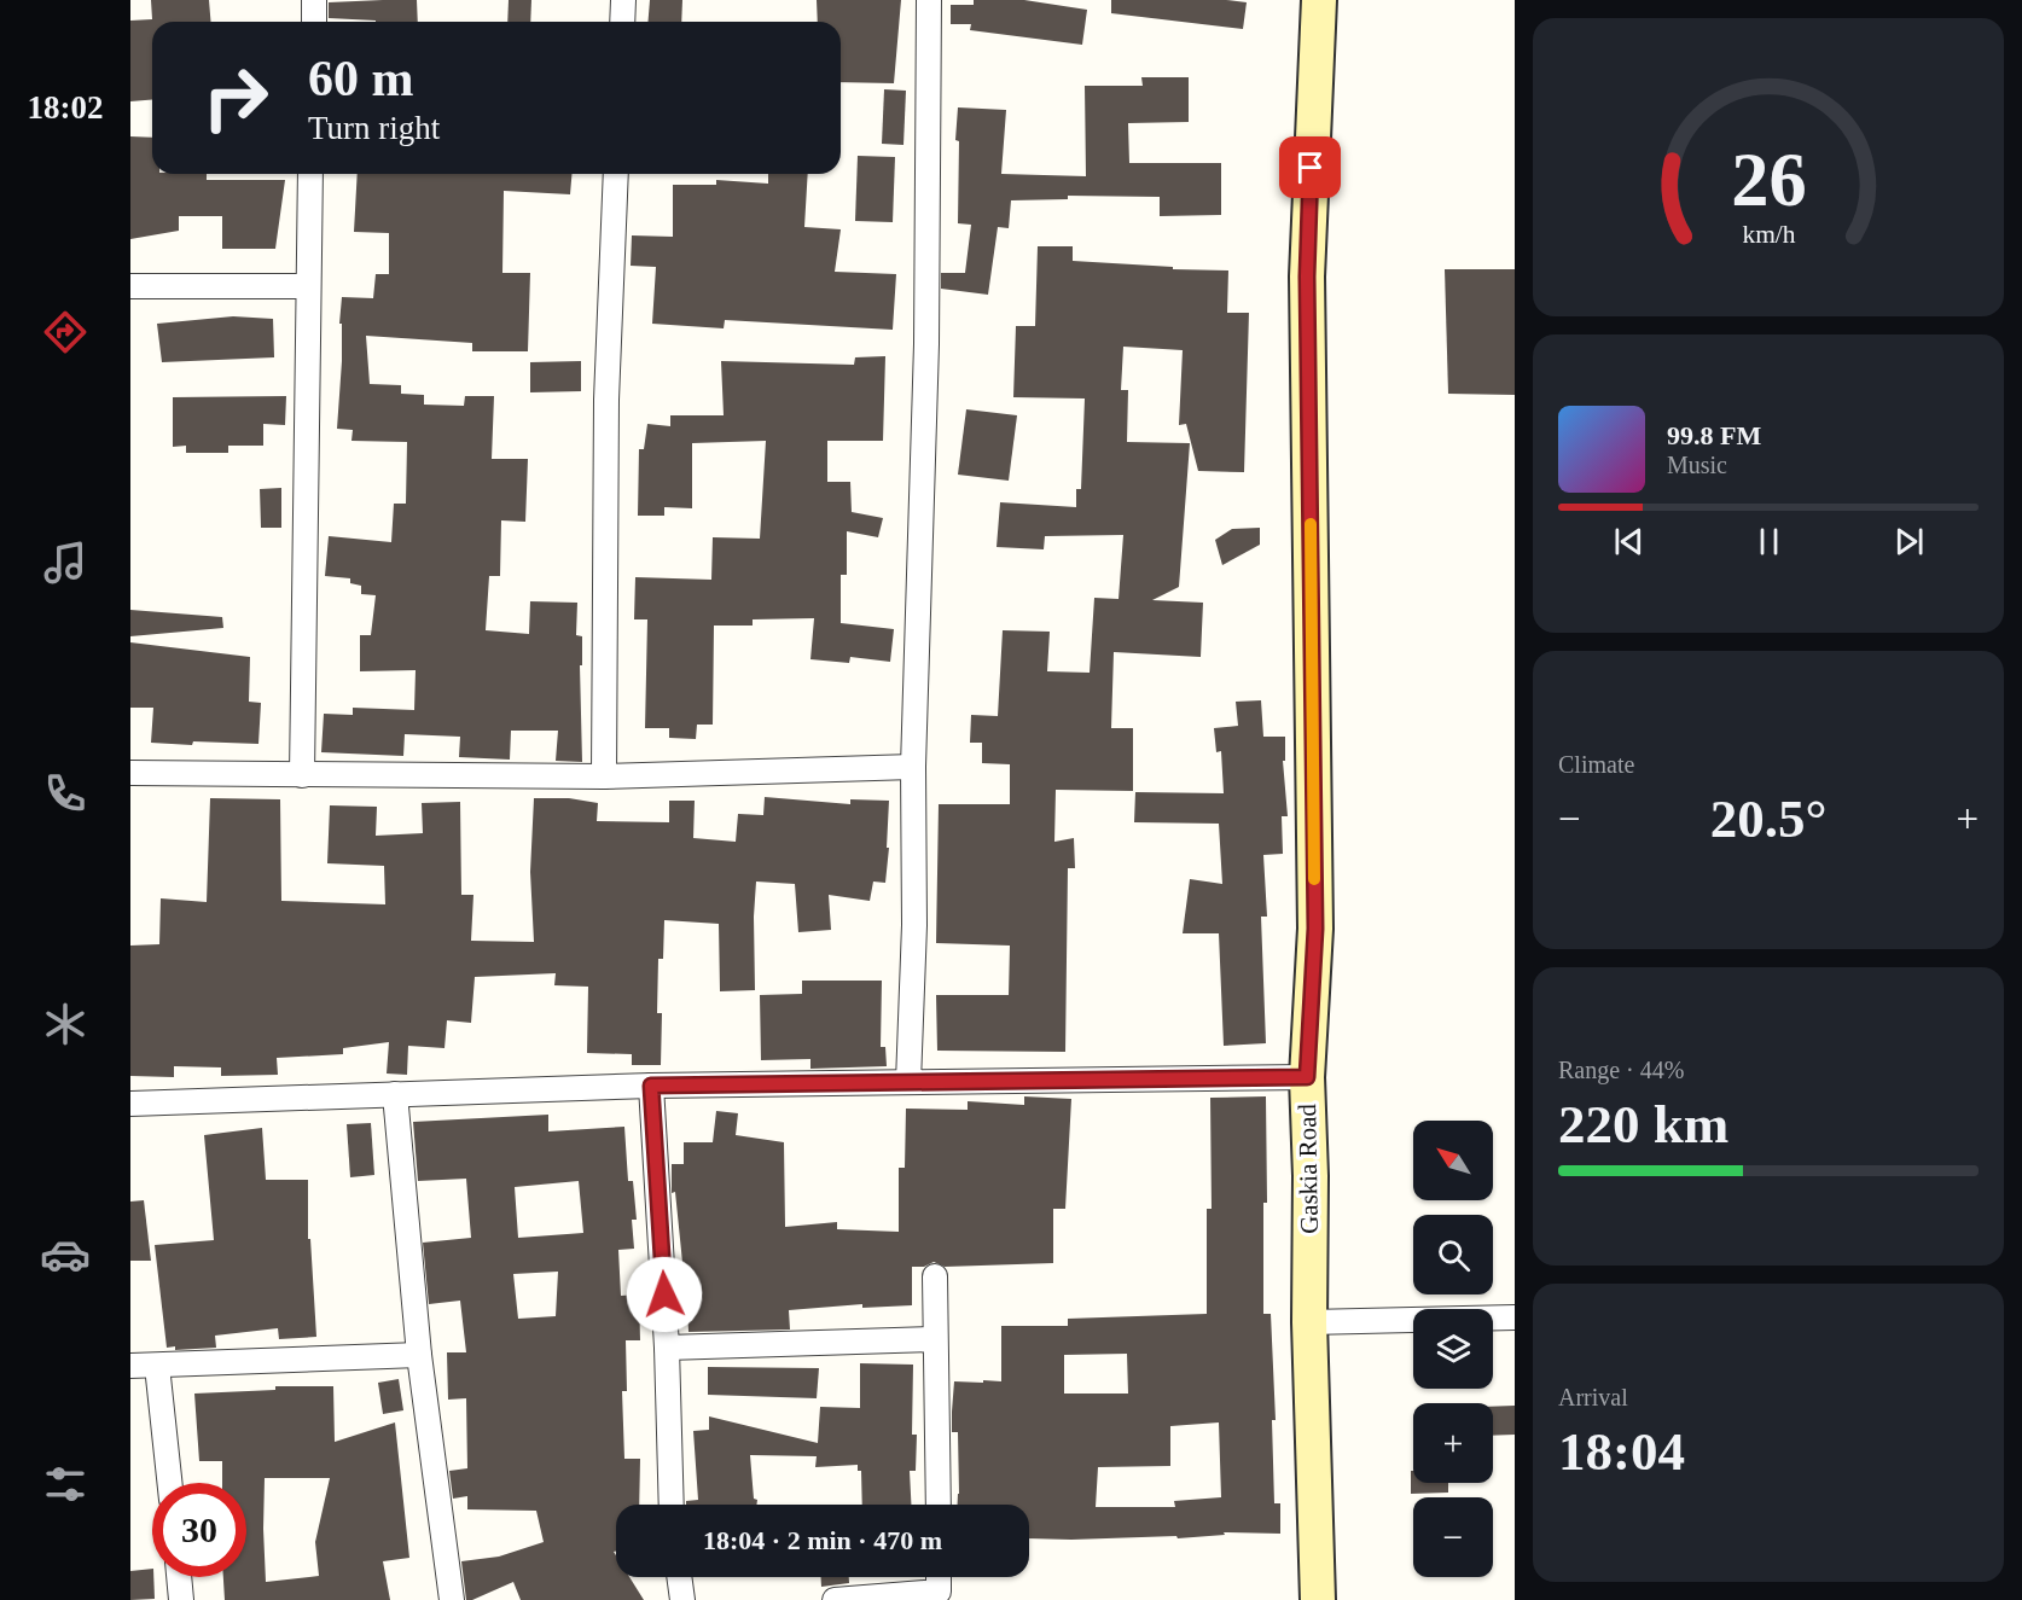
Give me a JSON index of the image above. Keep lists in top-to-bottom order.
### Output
{
  "streets": {
    "main road": ["Gaskia Road"]
  },
  "north": "top left",
  "page": {
    "tabs": "18:02",
    "turn": ["60 m", "Turn right"],
    "song": ["99.8 FM", "Music"],
    "tile": [
      "Climate",
      ["Range · 44%", "220 km"],
      ["Arrival", "18:04"]
    ],
    "heat": ["−", "20.5°", "+"],
    "map_buttons": ["+", "−"],
    "limit": "30",
    "trip": "18:04 · 2 min · 470 m",
    "gauge": ["26", "km/h"]
  }
}
